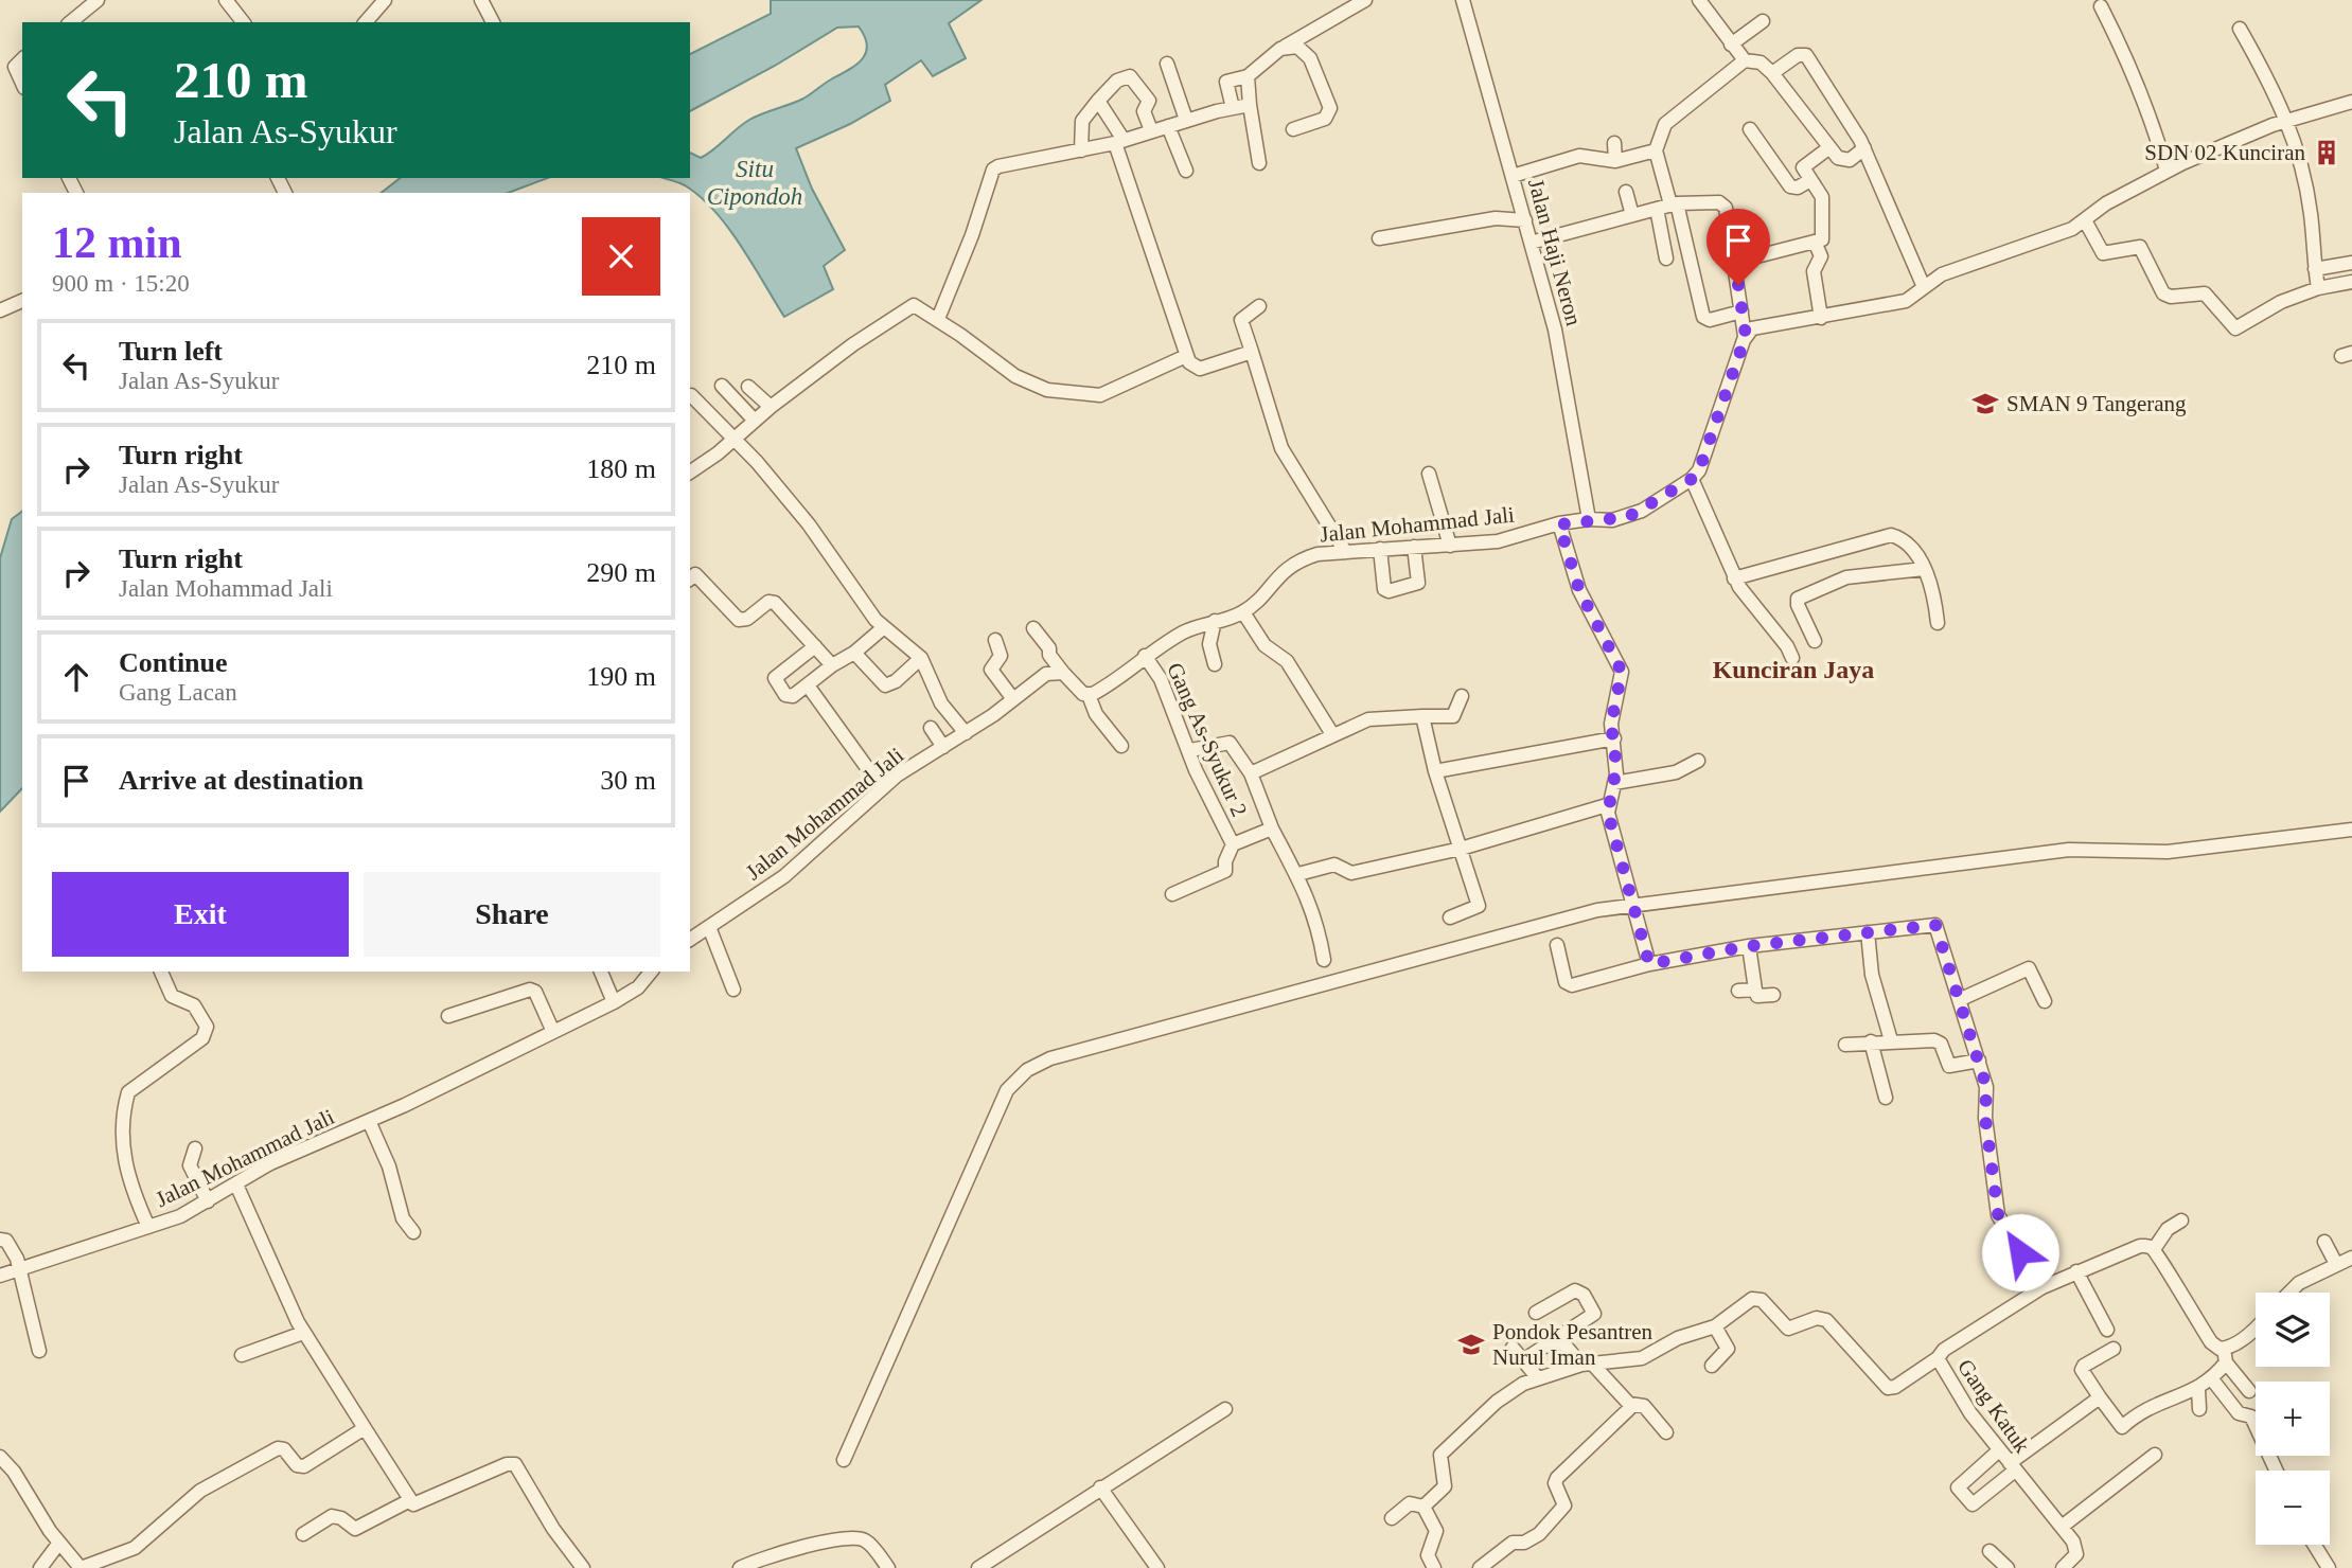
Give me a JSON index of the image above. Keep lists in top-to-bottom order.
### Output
{
  "streets": {
    "street": [
      "Jalan Haji Neron",
      "Jalan Mohammad Jali",
      "Gang As-Syukur 2",
      "Gang Katuk"
    ]
  },
  "crossings": [
    ["Jalan Haji Neron", "Jalan Mohammad Jali"],
    ["Jalan Mohammad Jali", "Gang As-Syukur 2"]
  ],
  "districts": ["Kunciran Jaya"],
  "water": ["Situ Cipondoh"],
  "places": {
    "building": ["SDN 02 Kunciran"],
    "school or university": ["SMAN 9 Tangerang", "Pondok Pesantren Nurul Iman"]
  },
  "page": {
    "turn": ["210 m", "Jalan As-Syukur"],
    "heading": ["12 min", "900 m · 15:20"],
    "list": [
      {
        "name": "Turn left",
        "note": "Jalan As-Syukur",
        "value": "210 m"
      },
      {
        "name": "Turn right",
        "note": "Jalan As-Syukur",
        "value": "180 m"
      },
      {
        "name": "Turn right",
        "note": "Jalan Mohammad Jali",
        "value": "290 m"
      },
      {
        "name": "Continue",
        "note": "Gang Lacan",
        "value": "190 m"
      },
      {
        "name": "Arrive at destination",
        "value": "30 m"
      }
    ],
    "buttons": ["Exit", "Share"],
    "map_buttons": ["+", "−"]
  }
}
